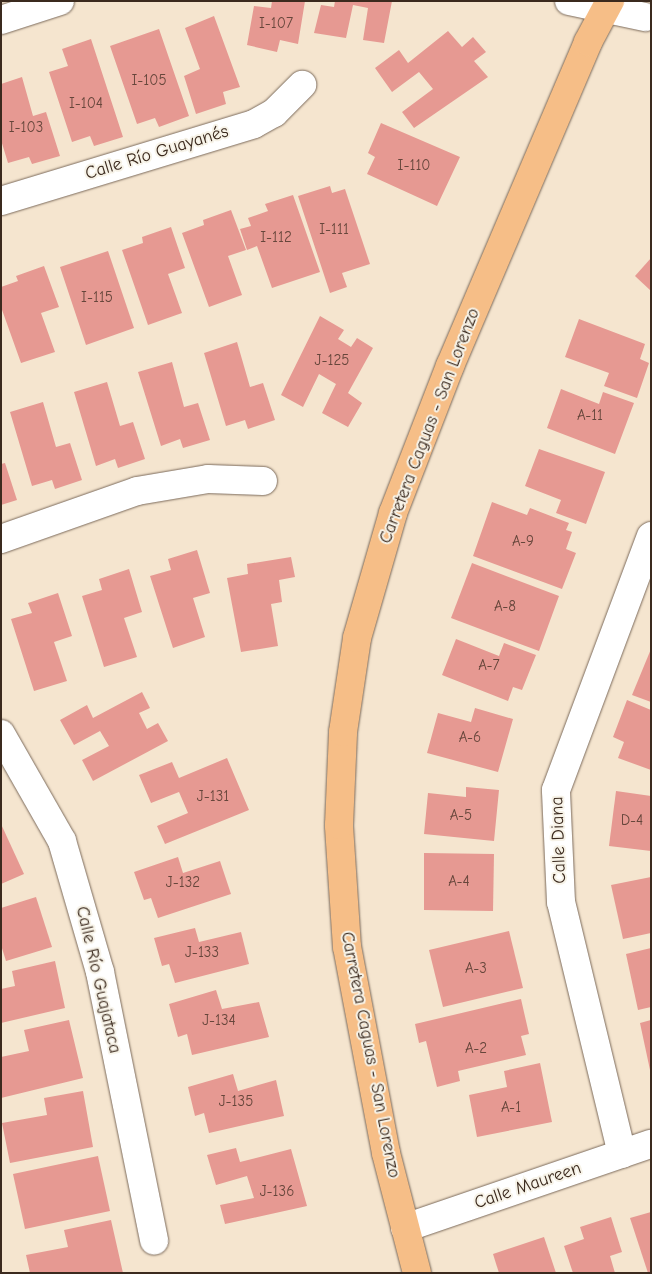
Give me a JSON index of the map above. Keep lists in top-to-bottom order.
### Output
{
  "streets": {
    "main road": ["Carretera Caguas - San Lorenzo"],
    "street": [
      "Calle Río Guayanés",
      "Calle Diana",
      "Calle Río Guajataca",
      "Calle Maureen"
    ]
  },
  "crossings": [
    ["Carretera Caguas - San Lorenzo", "Calle Maureen"],
    ["Calle Diana", "Calle Maureen"]
  ],
  "house_numbers": [
    "I-107",
    "I-105",
    "I-104",
    "I-103",
    "I-110",
    "I-111",
    "I-112",
    "I-115",
    "J-125",
    "A-11",
    "A-9",
    "A-8",
    "A-7",
    "A-6",
    "J-131",
    "A-5",
    "D-4",
    "A-4",
    "J-132",
    "J-133",
    "A-3",
    "J-134",
    "A-2",
    "J-135",
    "A-1",
    "J-136"
  ]
}
